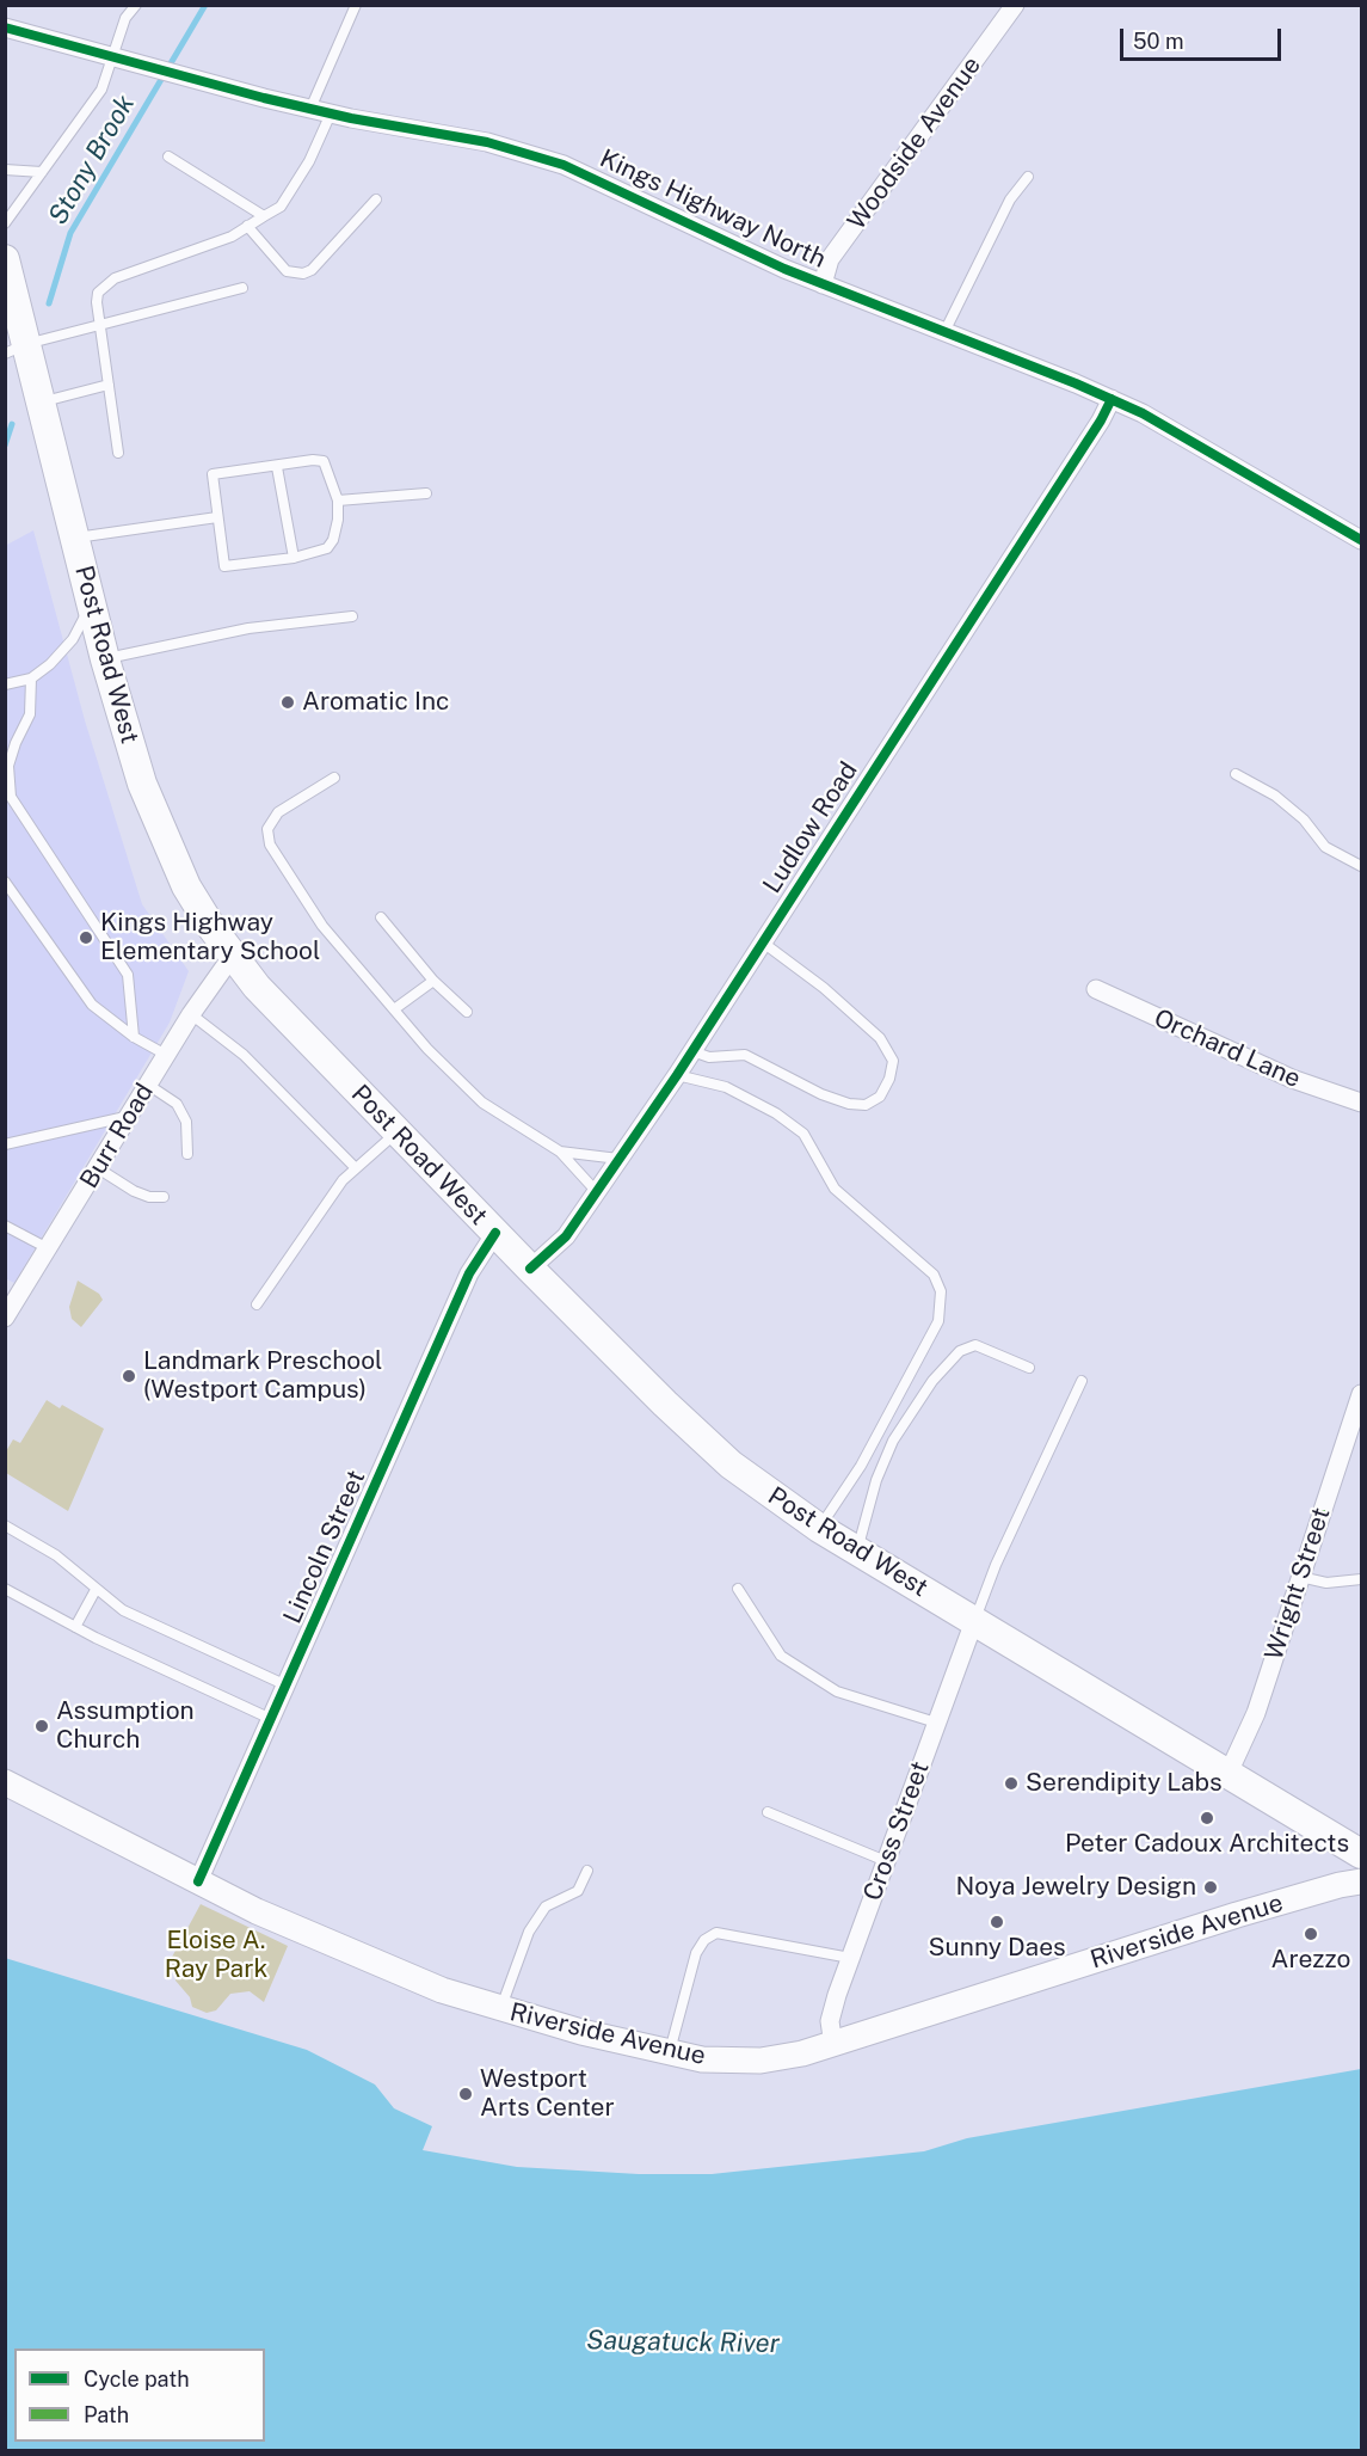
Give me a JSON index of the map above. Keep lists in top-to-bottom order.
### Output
{
  "streets": {
    "main road": ["Post Road West", "Riverside Avenue"],
    "street": [
      "Woodside Avenue",
      "Kings Highway North",
      "Ludlow Road",
      "Orchard Lane",
      "Burr Road",
      "Lincoln Street",
      "Wright Street",
      "Cross Street"
    ]
  },
  "crossings": [
    ["Woodside Avenue", "Kings Highway North"],
    ["Kings Highway North", "Ludlow Road"],
    ["Post Road West", "Ludlow Road"],
    ["Post Road West", "Burr Road"],
    ["Post Road West", "Lincoln Street"],
    ["Post Road West", "Wright Street"],
    ["Post Road West", "Cross Street"],
    ["Lincoln Street", "Riverside Avenue"],
    ["Cross Street", "Riverside Avenue"]
  ],
  "water": ["Stony Brook", "Saugatuck River"],
  "parks": ["Eloise A. Ray Park"],
  "places": [
    "Aromatic Inc",
    "Kings Highway Elementary School",
    "Landmark Preschool (Westport Campus)",
    "Assumption Church",
    "Serendipity Labs",
    "Peter Cadoux Architects",
    "Noya Jewelry Design",
    "Sunny Daes",
    "Arezzo",
    "Westport Arts Center"
  ],
  "legend": ["Cycle path", "Path"],
  "scale_bar": "50 m"
}
